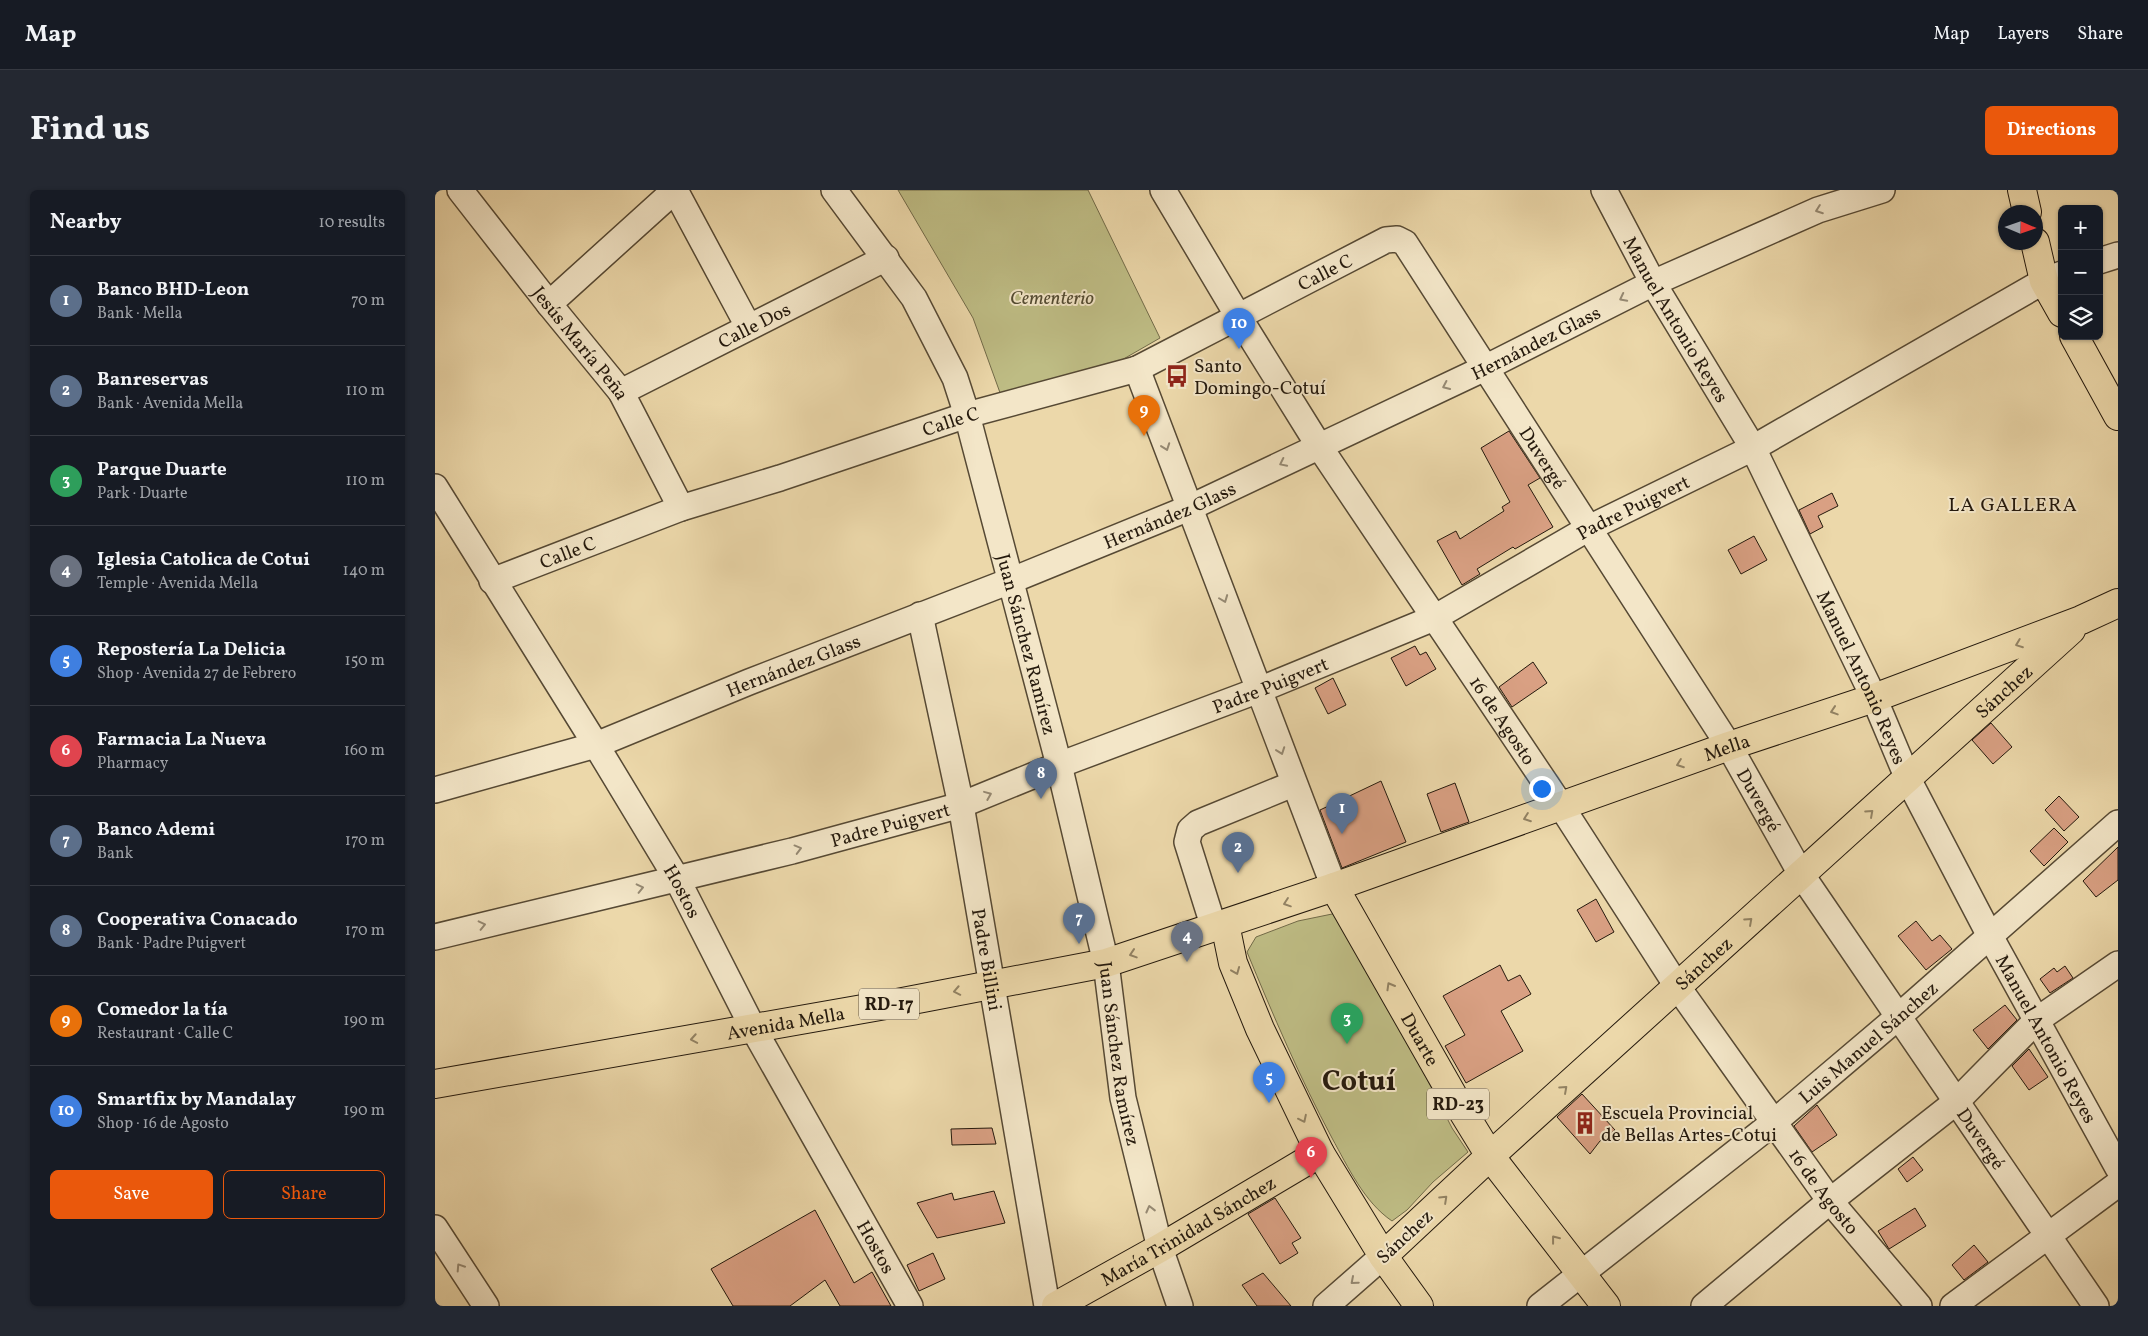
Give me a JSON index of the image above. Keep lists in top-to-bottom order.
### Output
{
  "streets": {
    "main road": [
      "Sánchez",
      "Mella",
      "RD-17",
      "Avenida Mella",
      "Duarte",
      "RD-23",
      "María Trinidad Sánchez"
    ],
    "street": [
      "Calle C",
      "Manuel Antonio Reyes",
      "Calle Dos",
      "Hernández Glass",
      "Jesús María Peña",
      "Duvergé",
      "Padre Puigvert",
      "Juan Sánchez Ramírez",
      "16 de Agosto",
      "Hostos",
      "Padre Billini",
      "Luis Manuel Sánchez"
    ]
  },
  "crossings": [
    ["Calle C", "Jesús María Peña"],
    ["Calle C", "Duvergé"],
    ["Calle C", "Juan Sánchez Ramírez"],
    ["Calle C", "16 de Agosto"],
    ["Calle C", "Hostos"],
    ["Manuel Antonio Reyes", "Hernández Glass"],
    ["Manuel Antonio Reyes", "Padre Puigvert"],
    ["Manuel Antonio Reyes", "Sánchez"],
    ["Manuel Antonio Reyes", "Mella"],
    ["Manuel Antonio Reyes", "Luis Manuel Sánchez"],
    ["Calle Dos", "Jesús María Peña"],
    ["Calle Dos", "Juan Sánchez Ramírez"],
    ["Hernández Glass", "Duvergé"],
    ["Hernández Glass", "Juan Sánchez Ramírez"],
    ["Hernández Glass", "16 de Agosto"],
    ["Hernández Glass", "Hostos"],
    ["Hernández Glass", "Padre Billini"],
    ["Duvergé", "Padre Puigvert"],
    ["Duvergé", "Sánchez"],
    ["Duvergé", "Mella"],
    ["Duvergé", "Luis Manuel Sánchez"],
    ["Padre Puigvert", "Juan Sánchez Ramírez"],
    ["Padre Puigvert", "16 de Agosto"],
    ["Padre Puigvert", "Hostos"],
    ["Padre Puigvert", "Padre Billini"],
    ["Juan Sánchez Ramírez", "Avenida Mella"],
    ["Juan Sánchez Ramírez", "María Trinidad Sánchez"],
    ["Sánchez", "16 de Agosto"],
    ["Sánchez", "Mella"],
    ["Sánchez", "Duarte"],
    ["16 de Agosto", "Mella"],
    ["16 de Agosto", "Luis Manuel Sánchez"],
    ["Mella", "Avenida Mella"],
    ["Mella", "Duarte"],
    ["Hostos", "Avenida Mella"],
    ["Padre Billini", "Avenida Mella"],
    ["Avenida Mella", "Duarte"],
    ["Duarte", "Luis Manuel Sánchez"]
  ],
  "one_way": [
    "Hernández Glass",
    "Padre Puigvert",
    "Sánchez",
    "Mella",
    "Avenida Mella"
  ],
  "districts": ["LA GALLERA", "Cotuí"],
  "parks": ["Cementerio"],
  "places": {
    "bus stop": ["Santo Domingo-Cotuí"],
    "building": ["Escuela Provincial de Bellas Artes-Cotui"]
  },
  "north": "right",
  "page": {
    "header": "Map",
    "nav": ["Map", "Layers", "Share"],
    "title": "Find us",
    "buttons": [
      "Directions",
      ["Save", "Share"]
    ],
    "heading": ["Nearby", "10 results"],
    "map_buttons": ["+", "−"],
    "list": [
      {
        "mark": "1",
        "name": "Banco BHD-Leon",
        "note": "Bank · Mella",
        "value": "70 m"
      },
      {
        "mark": "2",
        "name": "Banreservas",
        "note": "Bank · Avenida Mella",
        "value": "110 m"
      },
      {
        "mark": "3",
        "name": "Parque Duarte",
        "note": "Park · Duarte",
        "value": "110 m"
      },
      {
        "mark": "4",
        "name": "Iglesia Catolica de Cotui",
        "note": "Temple · Avenida Mella",
        "value": "140 m"
      },
      {
        "mark": "5",
        "name": "Repostería La Delicia",
        "note": "Shop · Avenida 27 de Febrero",
        "value": "150 m"
      },
      {
        "mark": "6",
        "name": "Farmacia La Nueva",
        "note": "Pharmacy",
        "value": "160 m"
      },
      {
        "mark": "7",
        "name": "Banco Ademi",
        "note": "Bank",
        "value": "170 m"
      },
      {
        "mark": "8",
        "name": "Cooperativa Conacado",
        "note": "Bank · Padre Puigvert",
        "value": "170 m"
      },
      {
        "mark": "9",
        "name": "Comedor la tía",
        "note": "Restaurant · Calle C",
        "value": "190 m"
      },
      {
        "mark": "10",
        "name": "Smartfix by Mandalay",
        "note": "Shop · 16 de Agosto",
        "value": "190 m"
      }
    ],
    "pins": [
      "10",
      "9",
      "8",
      "1",
      "2",
      "7",
      "4",
      "3",
      "5",
      "6"
    ]
  }
}
